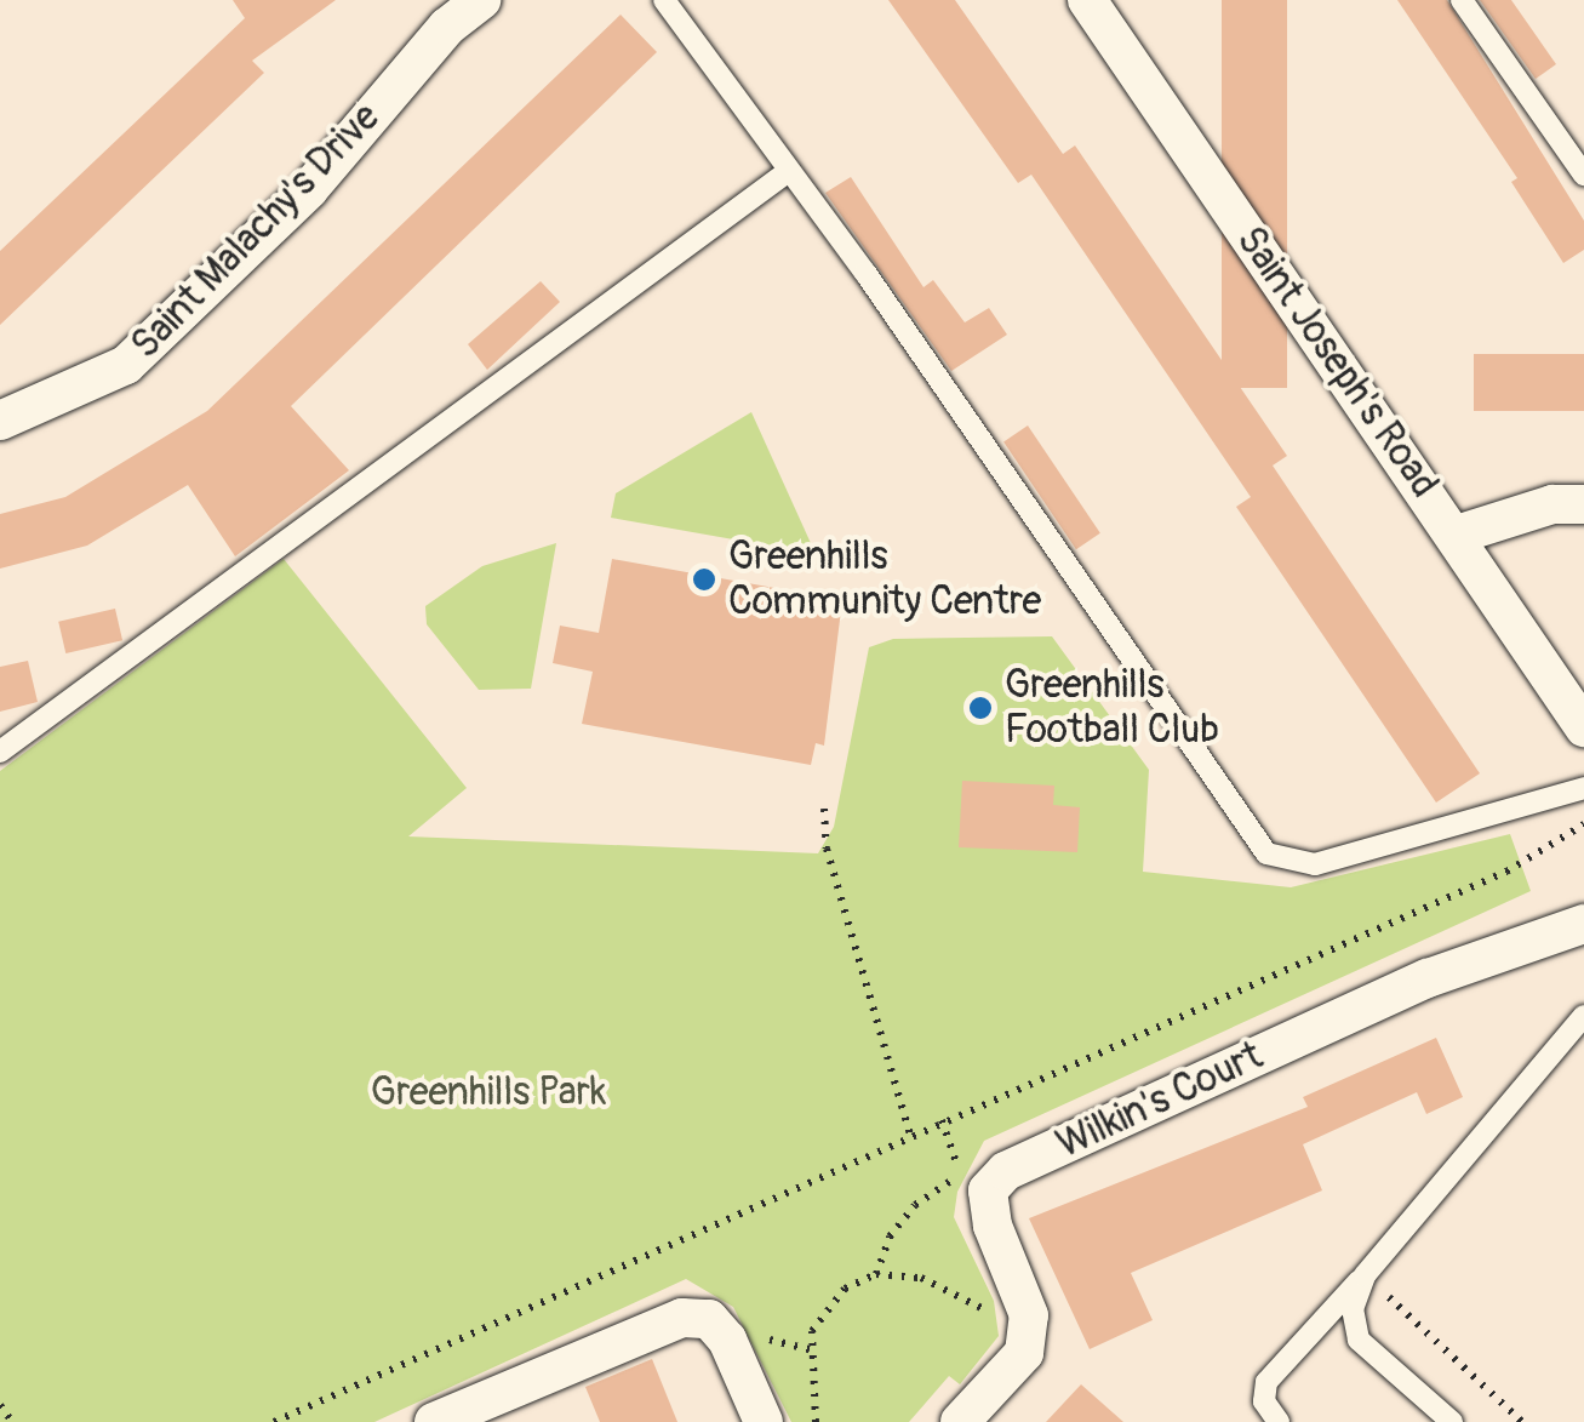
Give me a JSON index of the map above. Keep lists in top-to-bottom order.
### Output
{
  "streets": {
    "street": ["Saint Malachy's Drive", "Saint Joseph's Road", "Wilkin's Court"]
  },
  "parks": ["Greenhills Park"],
  "places": ["Greenhills Community Centre", "Greenhills Football Club"]
}
